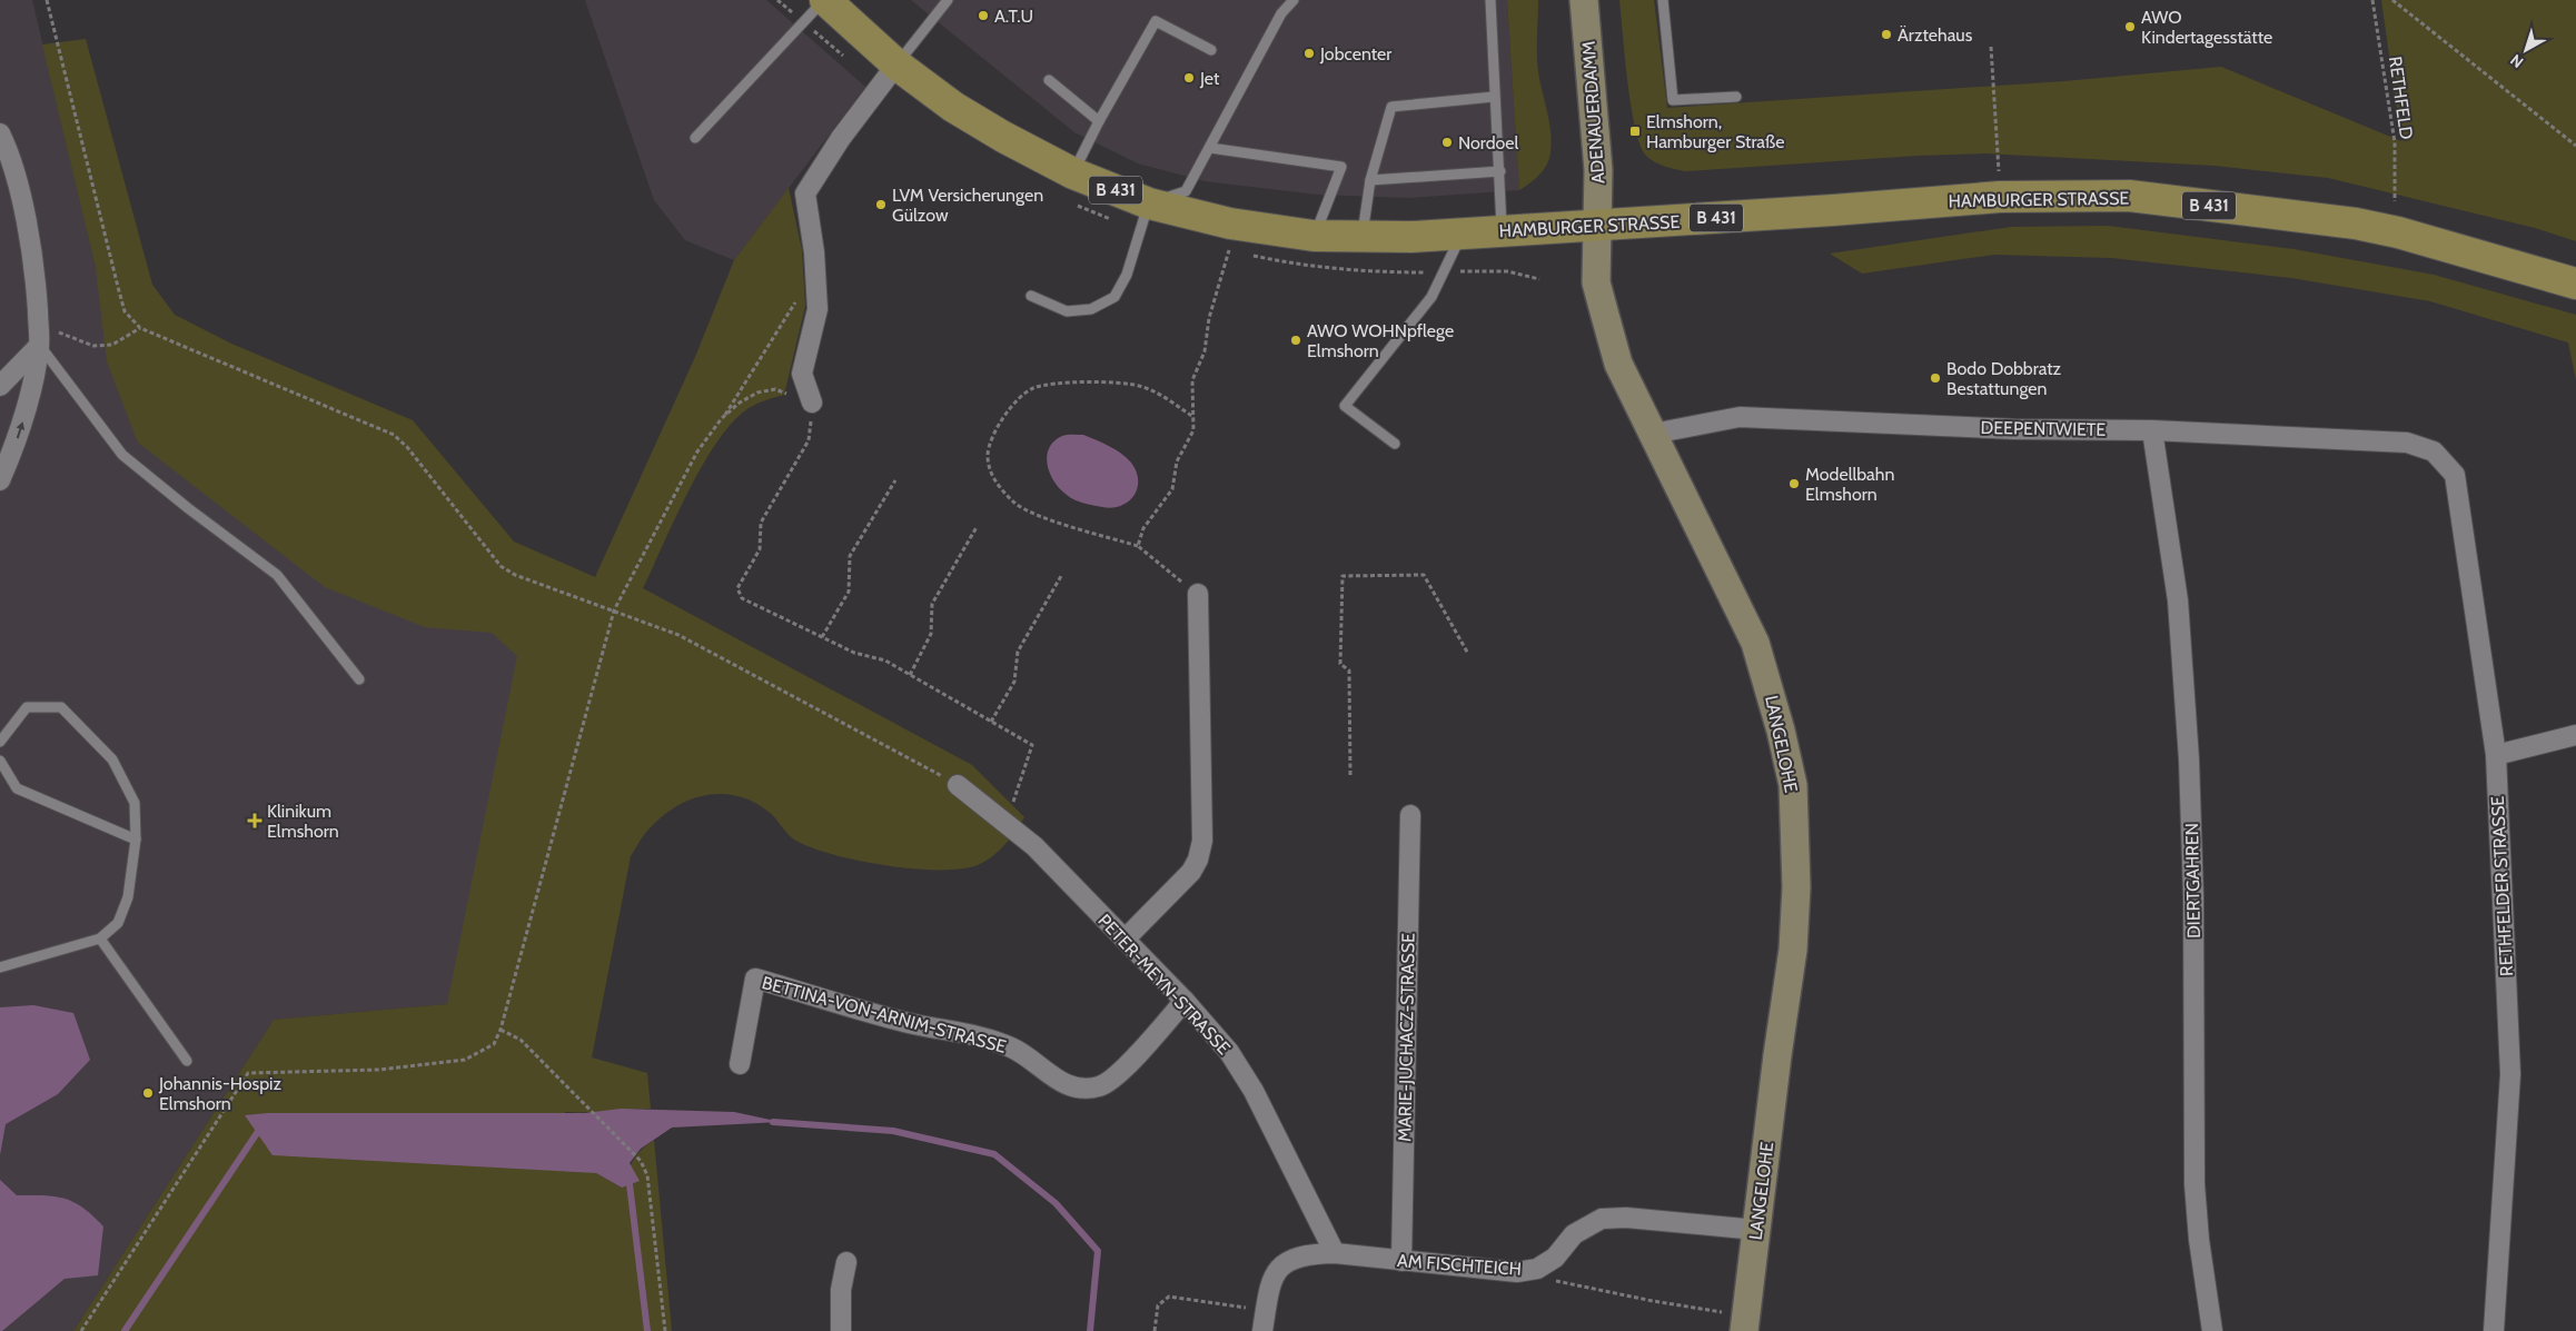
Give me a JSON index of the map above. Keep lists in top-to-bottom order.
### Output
{
  "streets": {
    "main road": ["B 431", "HAMBURGER STRASSE"],
    "street": [
      "ADENAUERDAMM",
      "DEEPENTWIETE",
      "LANGELOHE",
      "DIERTGAHREN",
      "RETHFELDER STRASSE",
      "PETER-MEYN-STRASSE",
      "BETTINA-VON-ARNIM-STRASSE",
      "MARIE-JUCHACZ-STRASSE",
      "AM FISCHTEICH"
    ],
    "path": ["RETHFELD"]
  },
  "crossings": [
    ["ADENAUERDAMM", "HAMBURGER STRASSE"],
    ["ADENAUERDAMM", "LANGELOHE"],
    ["HAMBURGER STRASSE", "LANGELOHE"],
    ["DEEPENTWIETE", "LANGELOHE"],
    ["DEEPENTWIETE", "DIERTGAHREN"],
    ["DEEPENTWIETE", "RETHFELDER STRASSE"],
    ["LANGELOHE", "AM FISCHTEICH"],
    ["PETER-MEYN-STRASSE", "BETTINA-VON-ARNIM-STRASSE"],
    ["PETER-MEYN-STRASSE", "AM FISCHTEICH"],
    ["MARIE-JUCHACZ-STRASSE", "AM FISCHTEICH"]
  ],
  "places": {
    "other": [
      "A.T.U",
      "AWO Kindertagesstätte",
      "Ärztehaus",
      "Jobcenter",
      "Jet",
      "Nordoel",
      "LVM Versicherungen Gülzow",
      "AWO WOHNpflege Elmshorn",
      "Bodo Dobbratz Bestattungen",
      "Modellbahn Elmshorn",
      "Johannis-Hospiz Elmshorn"
    ],
    "transit": ["Elmshorn, Hamburger Straße"],
    "health": ["Klinikum Elmshorn"]
  },
  "north": "bottom left"
}
